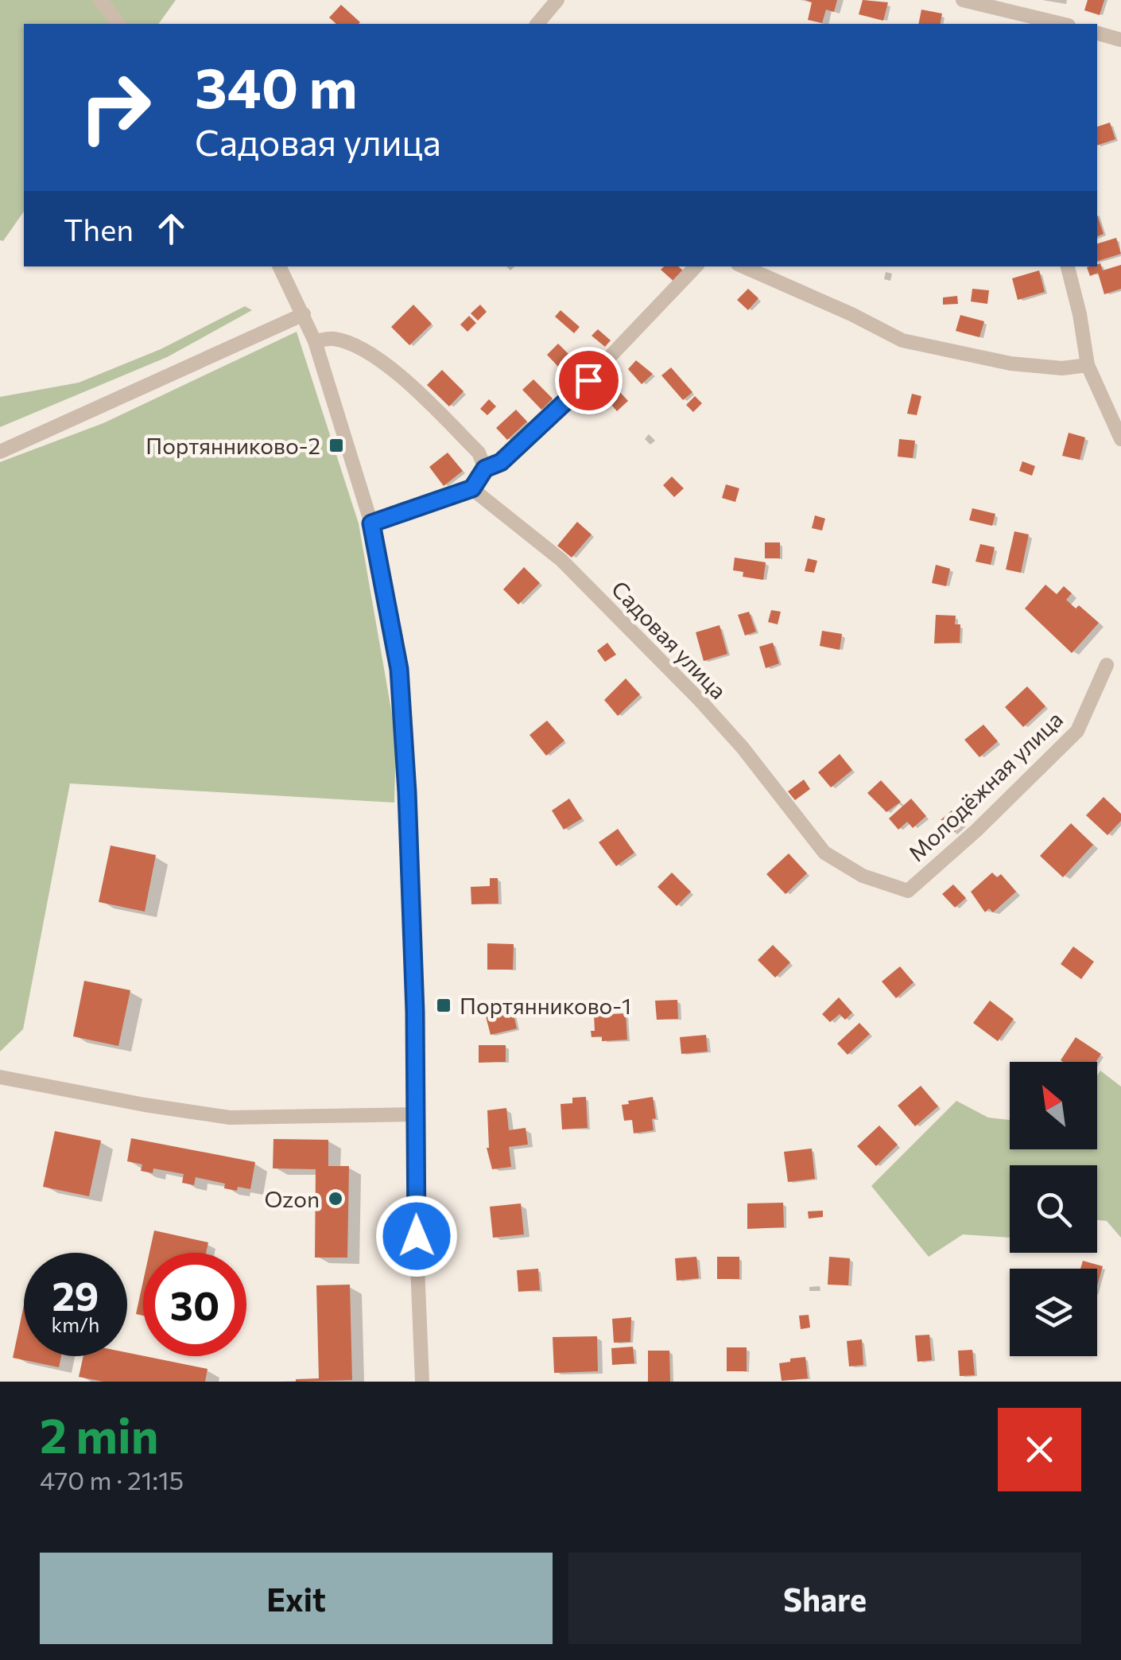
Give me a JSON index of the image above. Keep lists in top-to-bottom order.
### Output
{
  "streets": {
    "street": ["Садовая улица", "Молодёжная улица"]
  },
  "crossings": [
    ["Садовая улица", "Молодёжная улица"]
  ],
  "places": {
    "transit": ["Портянниково-2", "Портянниково-1"],
    "other": ["Ozon"]
  },
  "north": "top left",
  "page": {
    "turn": ["340 m", "Садовая улица"],
    "then": "Then",
    "speed": "29 km/h",
    "limit": "30",
    "heading": ["2 min", "470 m · 21:15"],
    "buttons": ["Exit", "Share"]
  }
}
